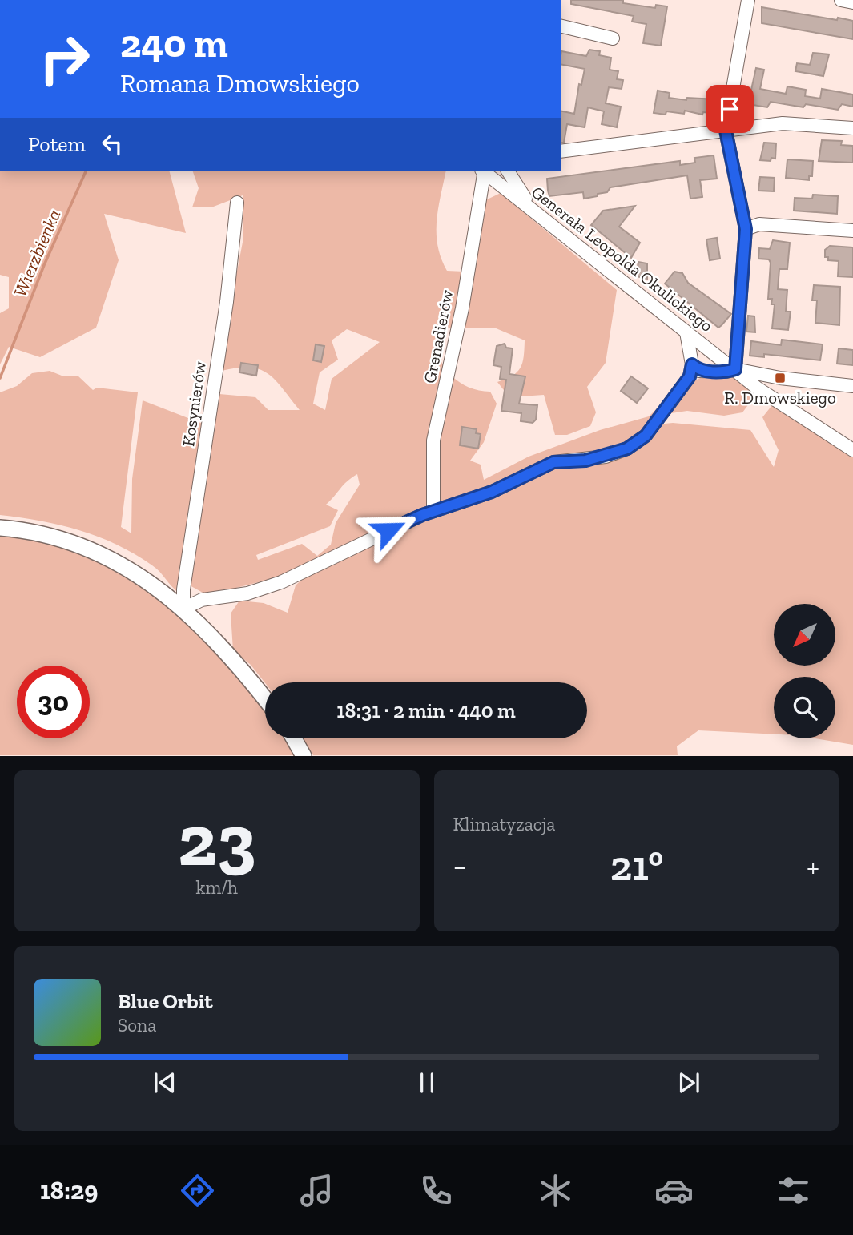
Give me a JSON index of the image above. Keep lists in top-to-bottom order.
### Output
{
  "streets": {
    "street": ["Generała Leopolda Okulickiego", "Grenadierów", "Kosynierów"]
  },
  "water": ["Wierzbienka"],
  "places": {
    "transit": ["R. Dmowskiego"]
  },
  "north": "bottom left",
  "page": {
    "turn": ["240 m", "Romana Dmowskiego"],
    "then": "Potem",
    "limit": "30",
    "trip": "18:31 · 2 min · 440 m",
    "tile": [
      ["23", "km/h"],
      "Klimatyzacja"
    ],
    "heat": ["−", "21°", "+"],
    "song": ["Blue Orbit", "Sona"],
    "tabs": "18:29"
  }
}
